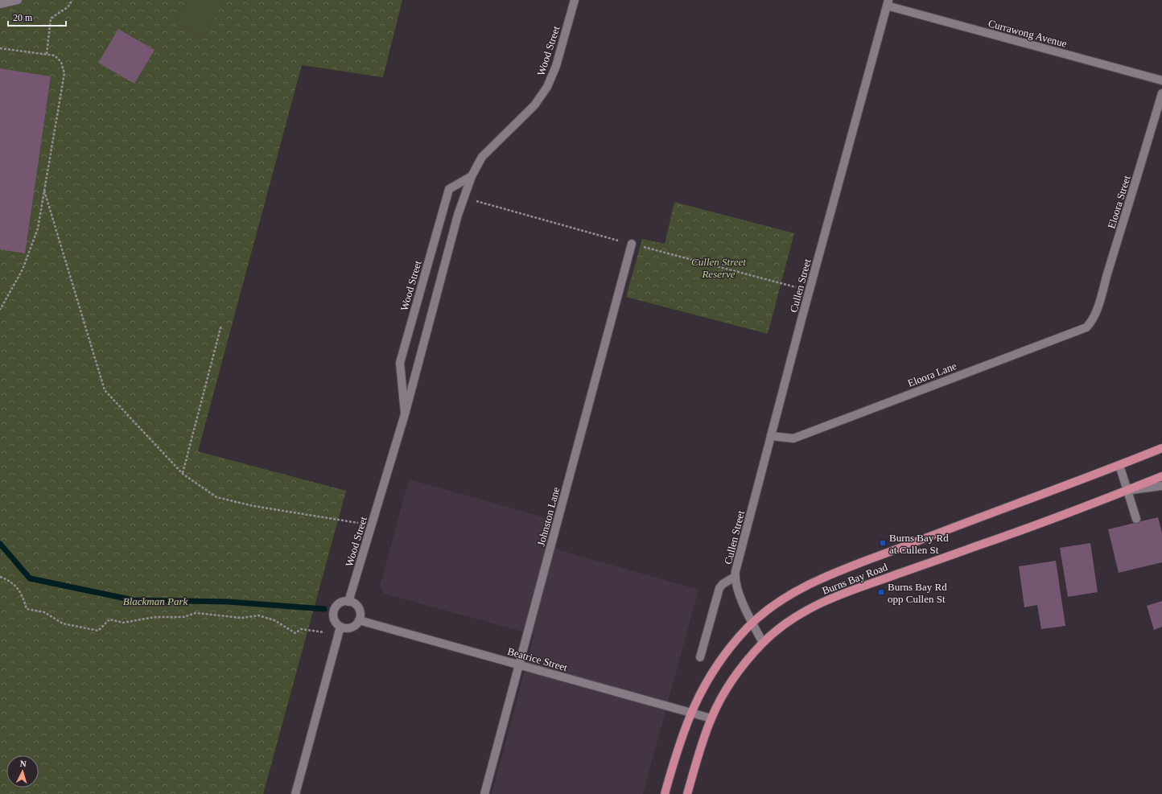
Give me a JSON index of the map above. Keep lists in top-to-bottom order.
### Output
{
  "streets": {
    "main road": ["Burns Bay Road"],
    "street": [
      "Currawong Avenue",
      "Wood Street",
      "Eloora Street",
      "Cullen Street",
      "Eloora Lane",
      "Johnston Lane",
      "Beatrice Street"
    ]
  },
  "crossings": [
    ["Currawong Avenue", "Cullen Street"],
    ["Wood Street", "Beatrice Street"],
    ["Eloora Street", "Eloora Lane"],
    ["Cullen Street", "Eloora Lane"],
    ["Cullen Street", "Burns Bay Road"],
    ["Johnston Lane", "Beatrice Street"],
    ["Burns Bay Road", "Beatrice Street"]
  ],
  "parks": ["Cullen Street Reserve", "Blackman Park"],
  "places": {
    "transit": ["Burns Bay Rd at Cullen St", "Burns Bay Rd opp Cullen St"]
  },
  "scale_bar": "20 m",
  "north": "top"
}
